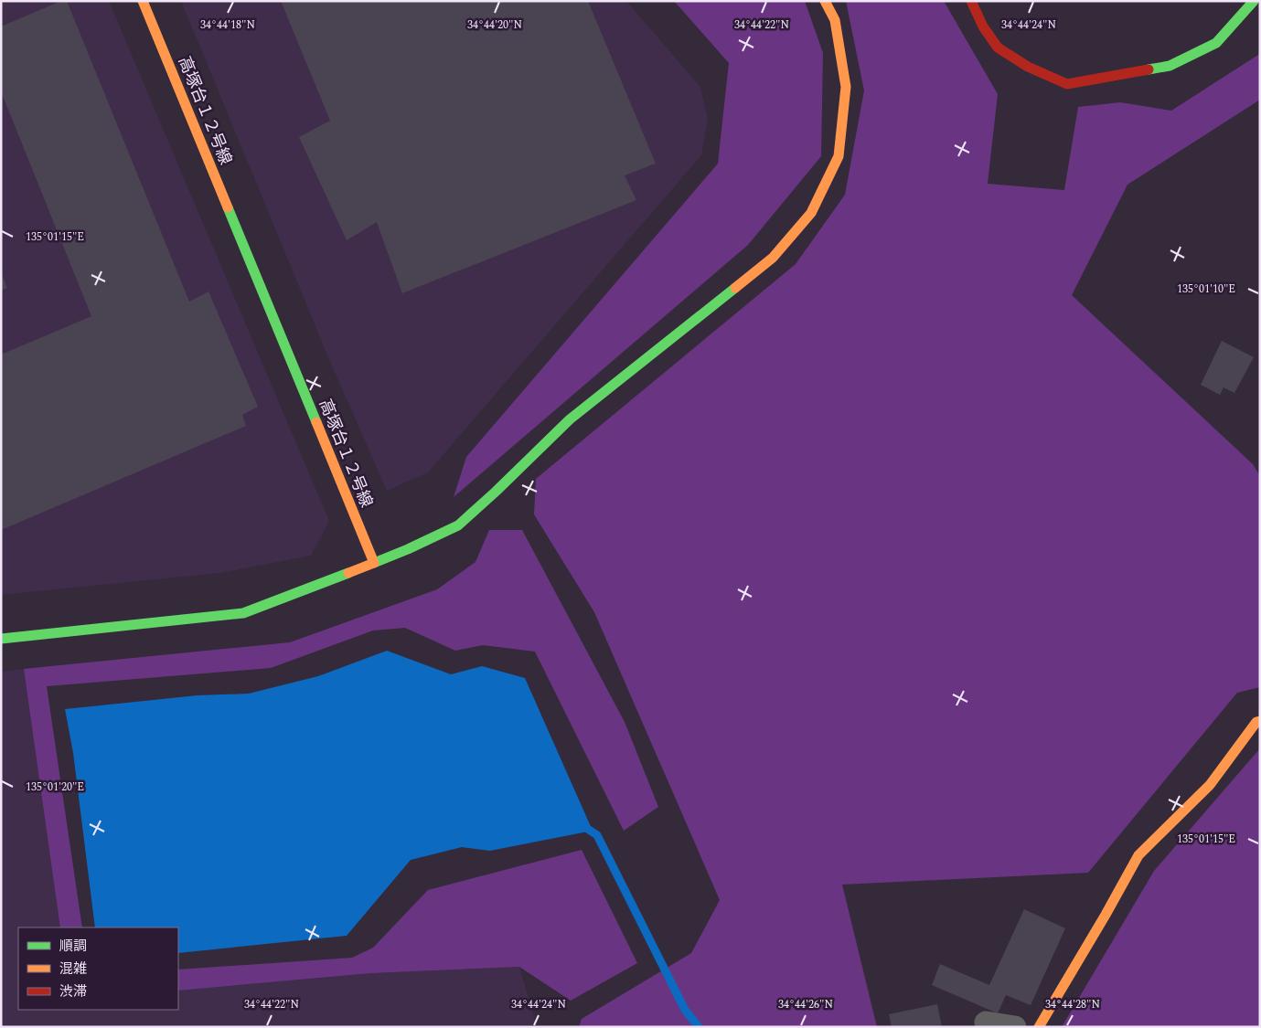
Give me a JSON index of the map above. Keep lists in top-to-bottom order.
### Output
{
  "streets": {
    "street": ["高塚台１２号線"]
  },
  "legend": ["順調", "混雑", "渋滞"],
  "coordinates": [
    "34°44'18\"N",
    "34°44'20\"N",
    "34°44'22\"N",
    "34°44'24\"N",
    "135°01'15\"E",
    "135°01'10\"E",
    "135°01'20\"E",
    "34°44'26\"N",
    "34°44'28\"N"
  ]
}
